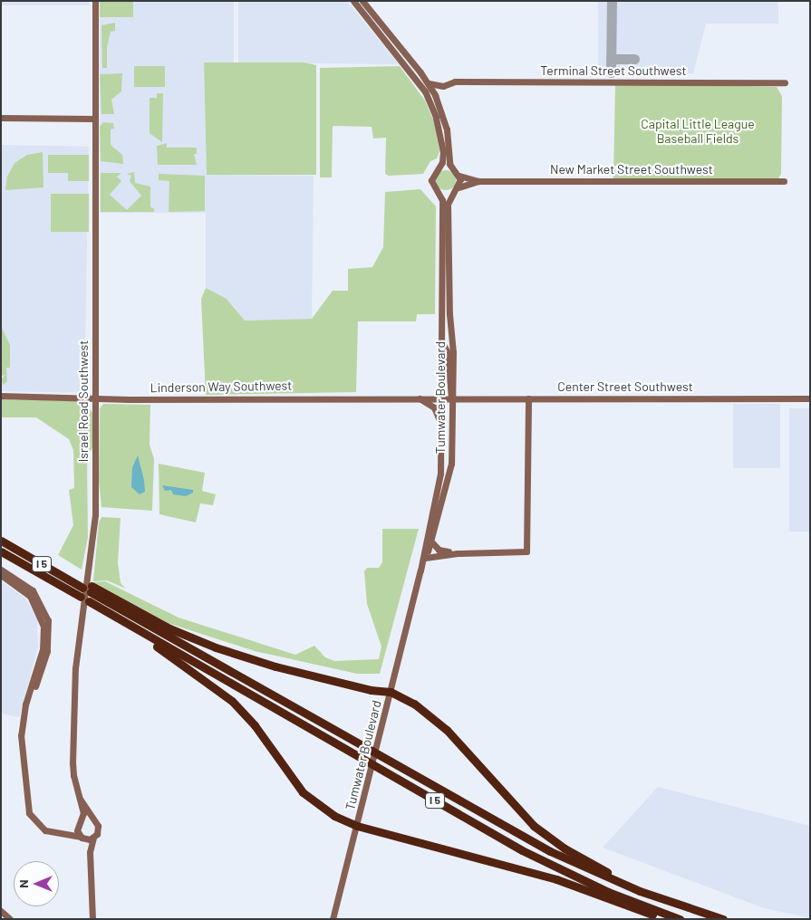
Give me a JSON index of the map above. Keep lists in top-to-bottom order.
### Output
{
  "streets": {
    "highway": ["I 5"],
    "street": [
      "Terminal Street Southwest",
      "New Market Street Southwest",
      "Linderson Way Southwest",
      "Center Street Southwest",
      "Tumwater Boulevard",
      "Israel Road Southwest"
    ]
  },
  "crossings": [
    ["New Market Street Southwest", "Tumwater Boulevard"],
    ["Linderson Way Southwest", "Center Street Southwest"],
    ["Linderson Way Southwest", "Tumwater Boulevard"],
    ["Linderson Way Southwest", "Israel Road Southwest"],
    ["Center Street Southwest", "Tumwater Boulevard"],
    ["Tumwater Boulevard", "I 5"]
  ],
  "parks": ["Capital Little League Baseball Fields"],
  "north": "left"
}
